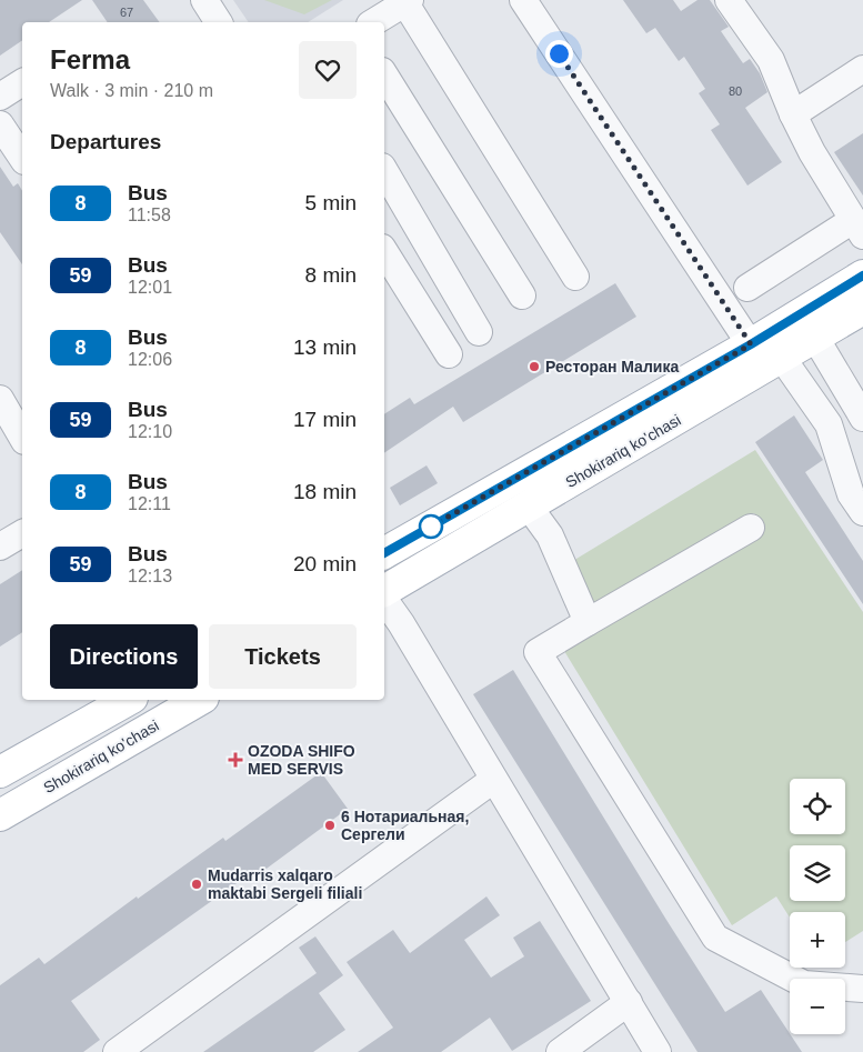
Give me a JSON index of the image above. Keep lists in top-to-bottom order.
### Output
{
  "streets": {
    "main road": ["Shokirariq ko'chasi"]
  },
  "places": {
    "other": ["Ресторан Малика", "6 Нотариальная, Сергели", "Mudarris xalqaro maktabi Sergeli filiali"],
    "health": ["OZODA SHIFO MED SERVIS"]
  },
  "lines": ["bus line 8"],
  "house_numbers": ["67", "80"],
  "page": {
    "heading": [
      ["Ferma", "Walk · 3 min · 210 m"],
      "Departures"
    ],
    "list": [
      {
        "mark": "8",
        "name": "Bus",
        "note": "11:58",
        "value": "5 min"
      },
      {
        "mark": "59",
        "name": "Bus",
        "note": "12:01",
        "value": "8 min"
      },
      {
        "mark": "8",
        "name": "Bus",
        "note": "12:06",
        "value": "13 min"
      },
      {
        "mark": "59",
        "name": "Bus",
        "note": "12:10",
        "value": "17 min"
      },
      {
        "mark": "8",
        "name": "Bus",
        "note": "12:11",
        "value": "18 min"
      },
      {
        "mark": "59",
        "name": "Bus",
        "note": "12:13",
        "value": "20 min"
      }
    ],
    "buttons": ["Directions", "Tickets"],
    "map_buttons": ["+", "−"]
  }
}
